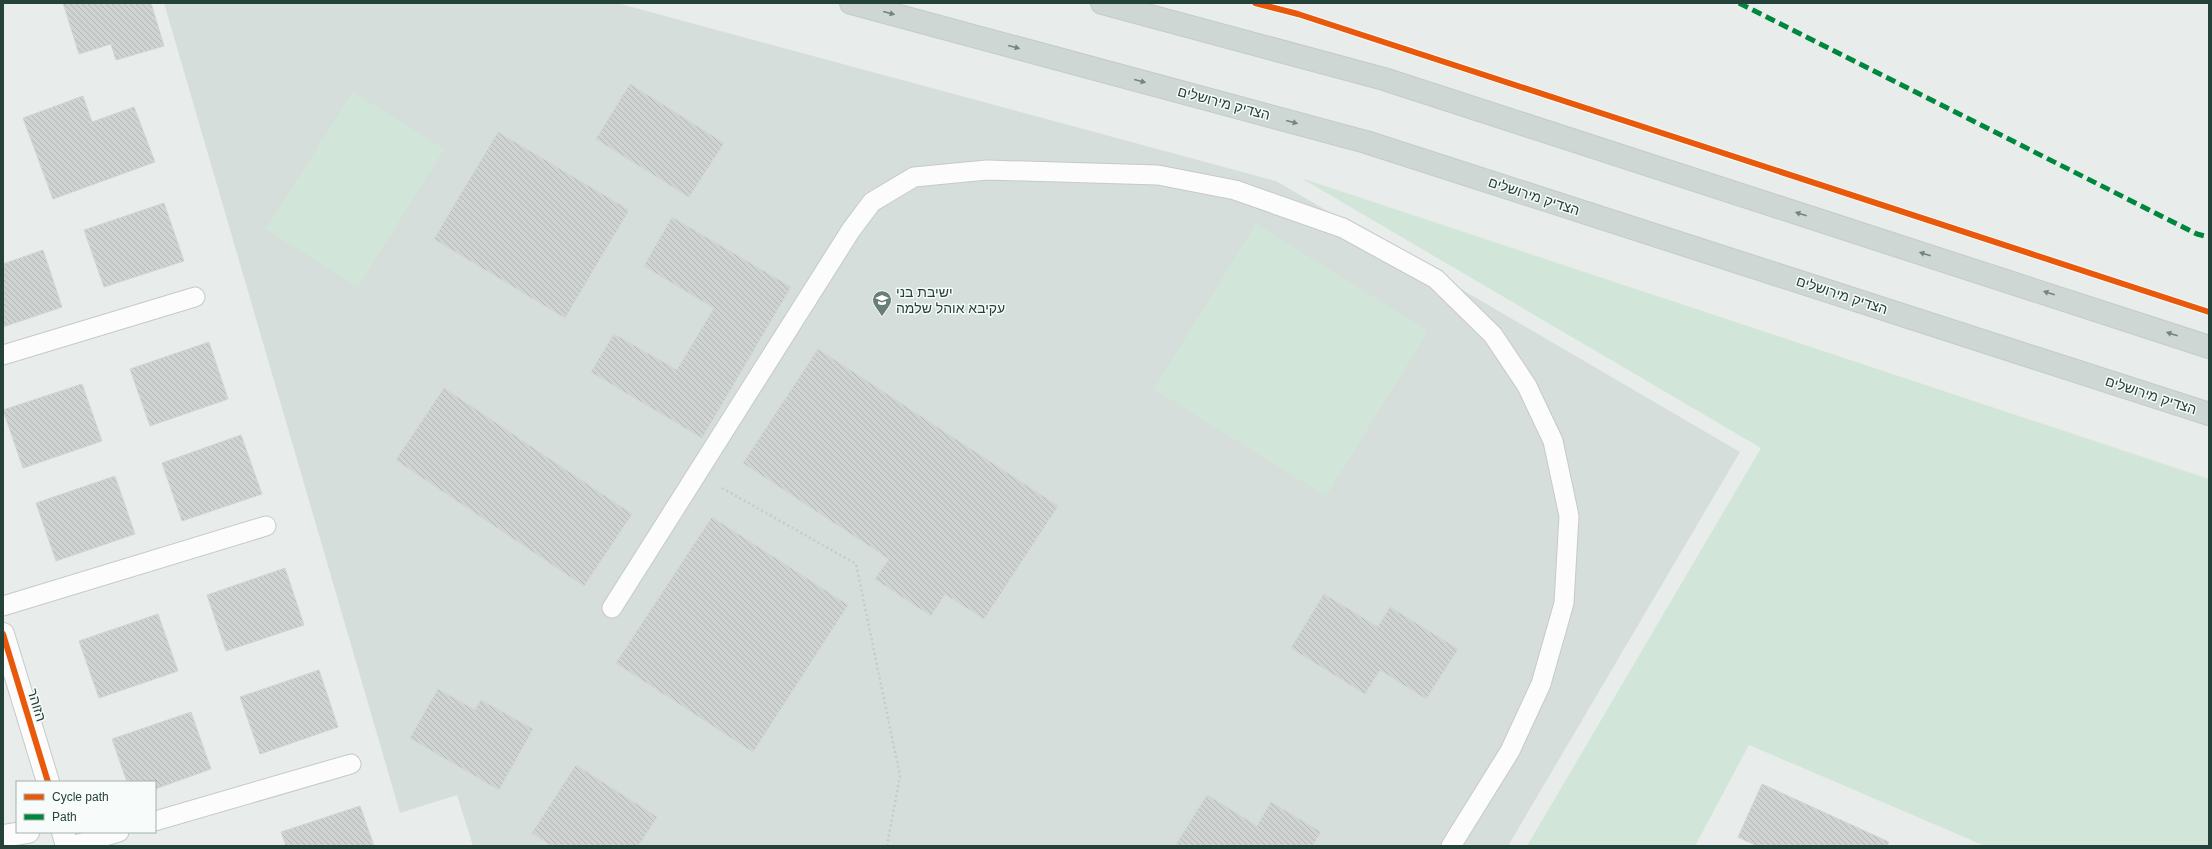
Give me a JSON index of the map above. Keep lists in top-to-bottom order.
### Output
{
  "streets": {
    "main road": ["הצדיק מירושלים"],
    "street": ["הזוהר"]
  },
  "places": {
    "school or university": ["ישיבת בני עקיבא אוהל שלמה"]
  },
  "legend": ["Cycle path", "Path"]
}
